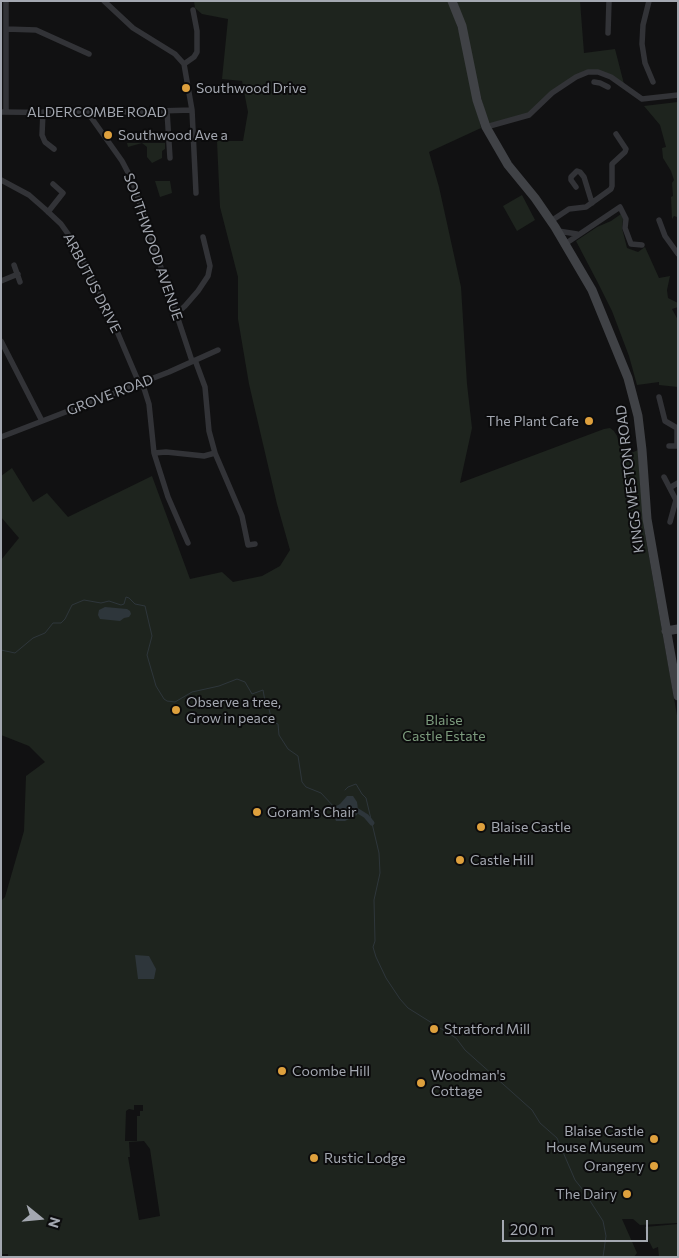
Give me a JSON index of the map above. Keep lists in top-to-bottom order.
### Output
{
  "streets": {
    "main road": ["KINGS WESTON ROAD"],
    "street": [
      "ALDERCOMBE ROAD",
      "SOUTHWOOD AVENUE",
      "ARBUTUS DRIVE",
      "GROVE ROAD"
    ]
  },
  "crossings": [
    ["ALDERCOMBE ROAD", "SOUTHWOOD AVENUE"],
    ["SOUTHWOOD AVENUE", "GROVE ROAD"],
    ["ARBUTUS DRIVE", "GROVE ROAD"]
  ],
  "parks": ["Blaise Castle Estate"],
  "places": [
    "Southwood Drive",
    "Southwood Ave a",
    "The Plant Cafe",
    "Observe a tree, Grow in peace",
    "Goram's Chair",
    "Blaise Castle",
    "Castle Hill",
    "Stratford Mill",
    "Coombe Hill",
    "Woodman's Cottage",
    "Blaise Castle House Museum",
    "Rustic Lodge",
    "Orangery",
    "The Dairy"
  ],
  "scale_bar": "200 m",
  "north": "right"
}
